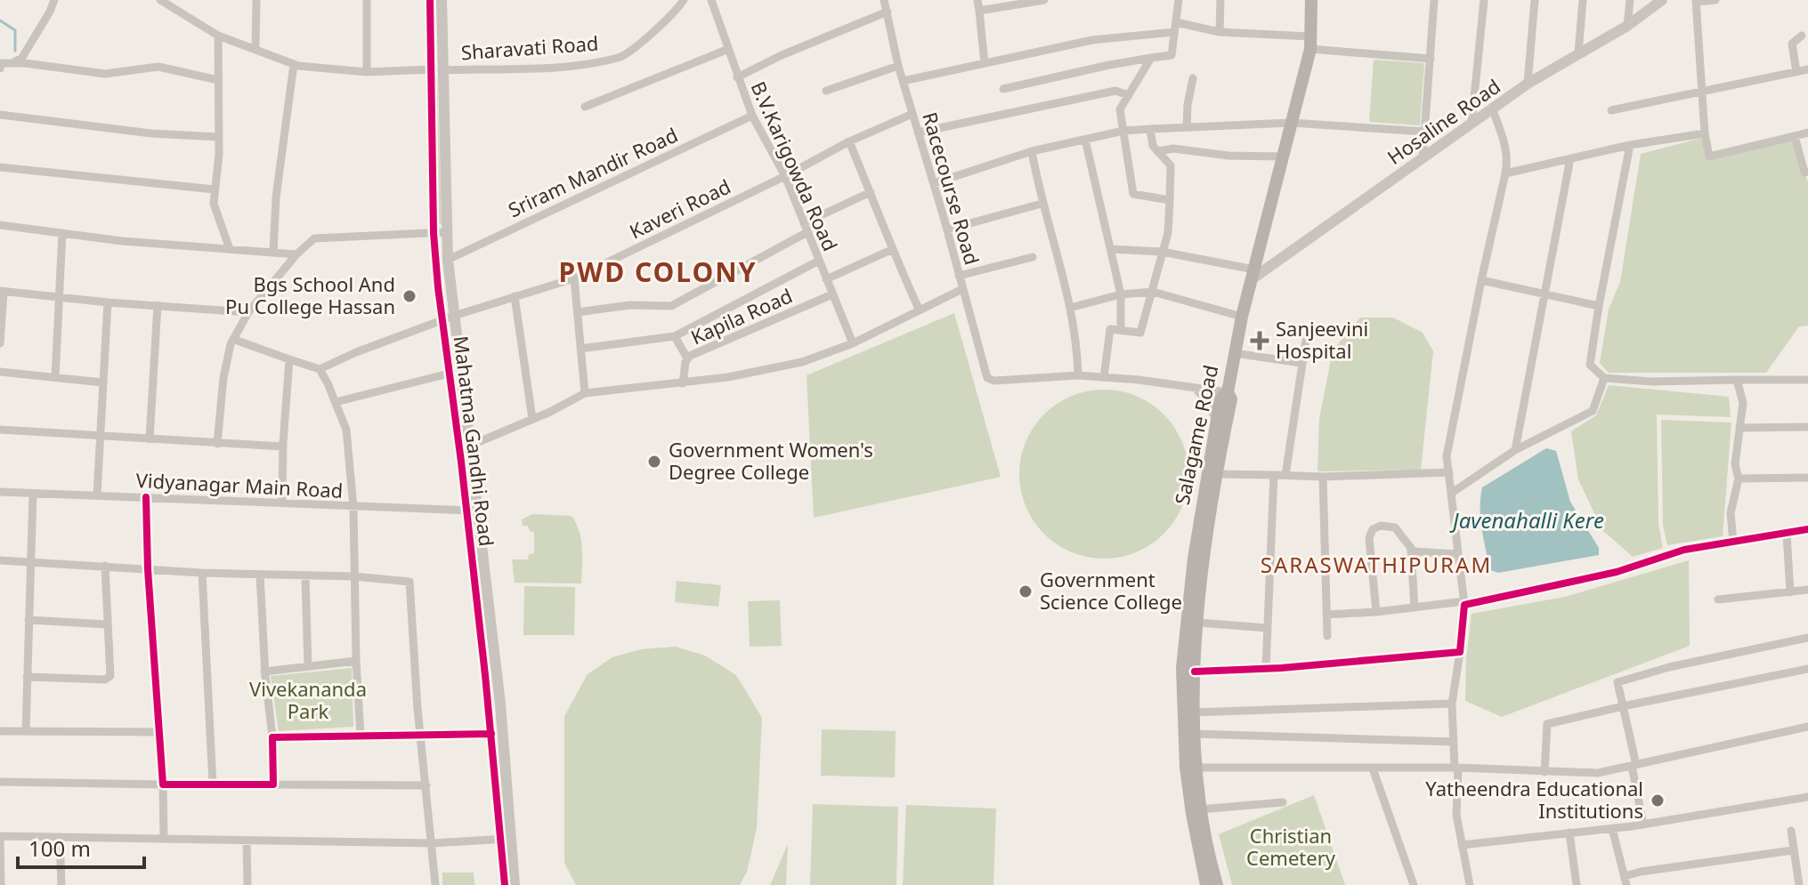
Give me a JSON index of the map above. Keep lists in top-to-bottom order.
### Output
{
  "streets": {
    "main road": ["Salagame Road"],
    "street": [
      "Sharavati Road",
      "Hosaline Road",
      "B.V.Karigowda Road",
      "Sriram Mandir Road",
      "Racecourse Road",
      "Kaveri Road",
      "Kapila Road",
      "Mahatma Gandhi Road",
      "Vidyanagar Main Road"
    ]
  },
  "crossings": [
    ["Sharavati Road", "Mahatma Gandhi Road"],
    ["Hosaline Road", "Salagame Road"],
    ["B.V.Karigowda Road", "Sriram Mandir Road"],
    ["B.V.Karigowda Road", "Kaveri Road"],
    ["B.V.Karigowda Road", "Kapila Road"],
    ["Sriram Mandir Road", "Mahatma Gandhi Road"],
    ["Racecourse Road", "Kaveri Road"],
    ["Kaveri Road", "Mahatma Gandhi Road"],
    ["Mahatma Gandhi Road", "Vidyanagar Main Road"]
  ],
  "districts": ["PWD COLONY", "SARASWATHIPURAM"],
  "water": ["Javenahalli Kere"],
  "parks": ["Vivekananda Park", "Christian Cemetery"],
  "places": {
    "other": [
      "Bgs School And Pu College Hassan",
      "Government Women's Degree College",
      "Government Science College",
      "Yatheendra Educational Institutions"
    ],
    "health": ["Sanjeevini Hospital"]
  },
  "scale_bar": "100 m"
}
